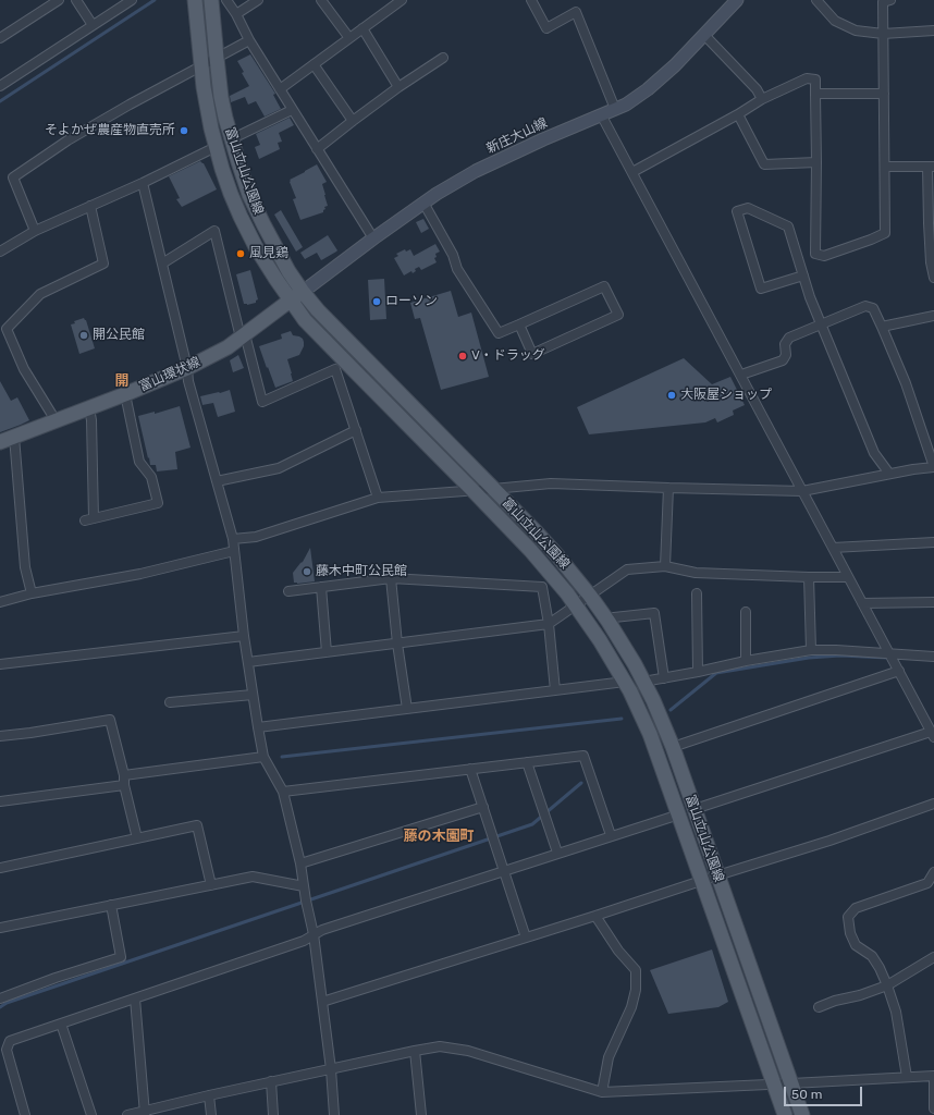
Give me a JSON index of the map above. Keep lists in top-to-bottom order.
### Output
{
  "streets": {
    "main road": ["新庄大山線", "富山立山公園線", "富山環状線"]
  },
  "crossings": [
    ["新庄大山線", "富山立山公園線"],
    ["新庄大山線", "富山環状線"],
    ["富山立山公園線", "富山環状線"]
  ],
  "districts": ["開", "藤の木園町"],
  "places": [
    "そよかぜ農産物直売所",
    "風見鶏",
    "ローソン",
    "開公民館",
    "V・ドラッグ",
    "大阪屋ショップ",
    "藤木中町公民館"
  ],
  "scale_bar": "50 m"
}
